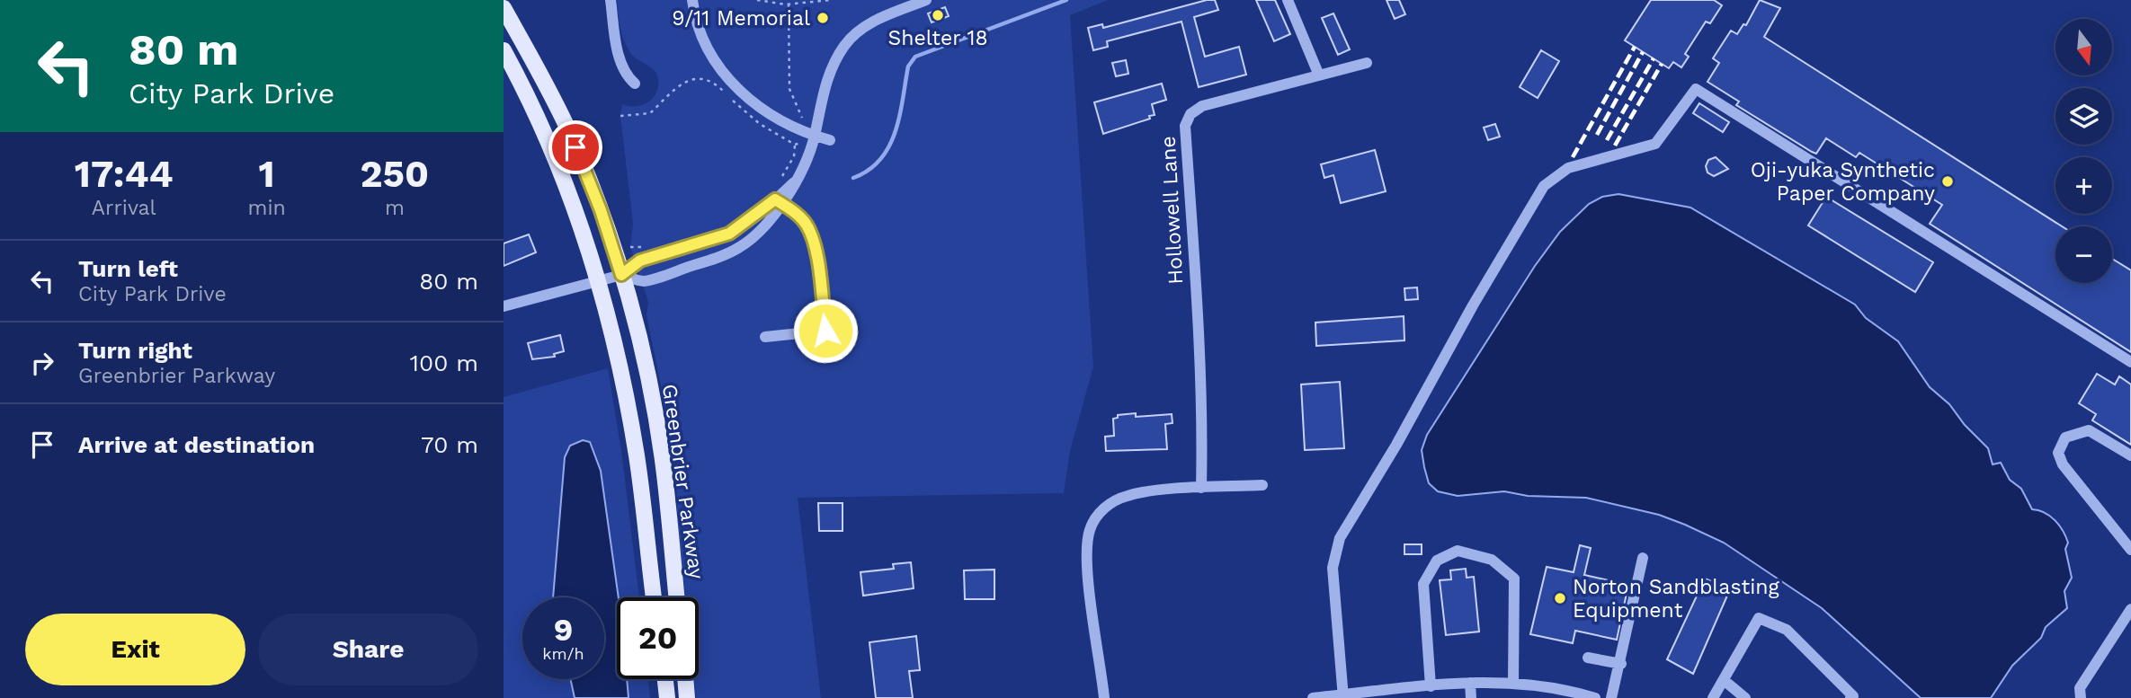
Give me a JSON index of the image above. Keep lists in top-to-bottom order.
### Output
{
  "streets": {
    "main road": ["Greenbrier Parkway"],
    "street": ["Hollowell Lane"]
  },
  "places": [
    "Shelter 18",
    "9/11 Memorial",
    "Oji-yuka Synthetic Paper Company",
    "Norton Sandblasting Equipment"
  ],
  "north": "bottom",
  "page": {
    "turn": ["80 m", "City Park Drive"],
    "map_buttons": ["+", "−"],
    "eta": [
      "17:44",
      "Arrival",
      "1",
      "min",
      "250",
      "m"
    ],
    "list": [
      {
        "name": "Turn left",
        "note": "City Park Drive",
        "value": "80 m"
      },
      {
        "name": "Turn right",
        "note": "Greenbrier Parkway",
        "value": "100 m"
      },
      {
        "name": "Arrive at destination",
        "value": "70 m"
      }
    ],
    "speed": "9 km/h",
    "limit": "20",
    "buttons": ["Exit", "Share"]
  }
}
